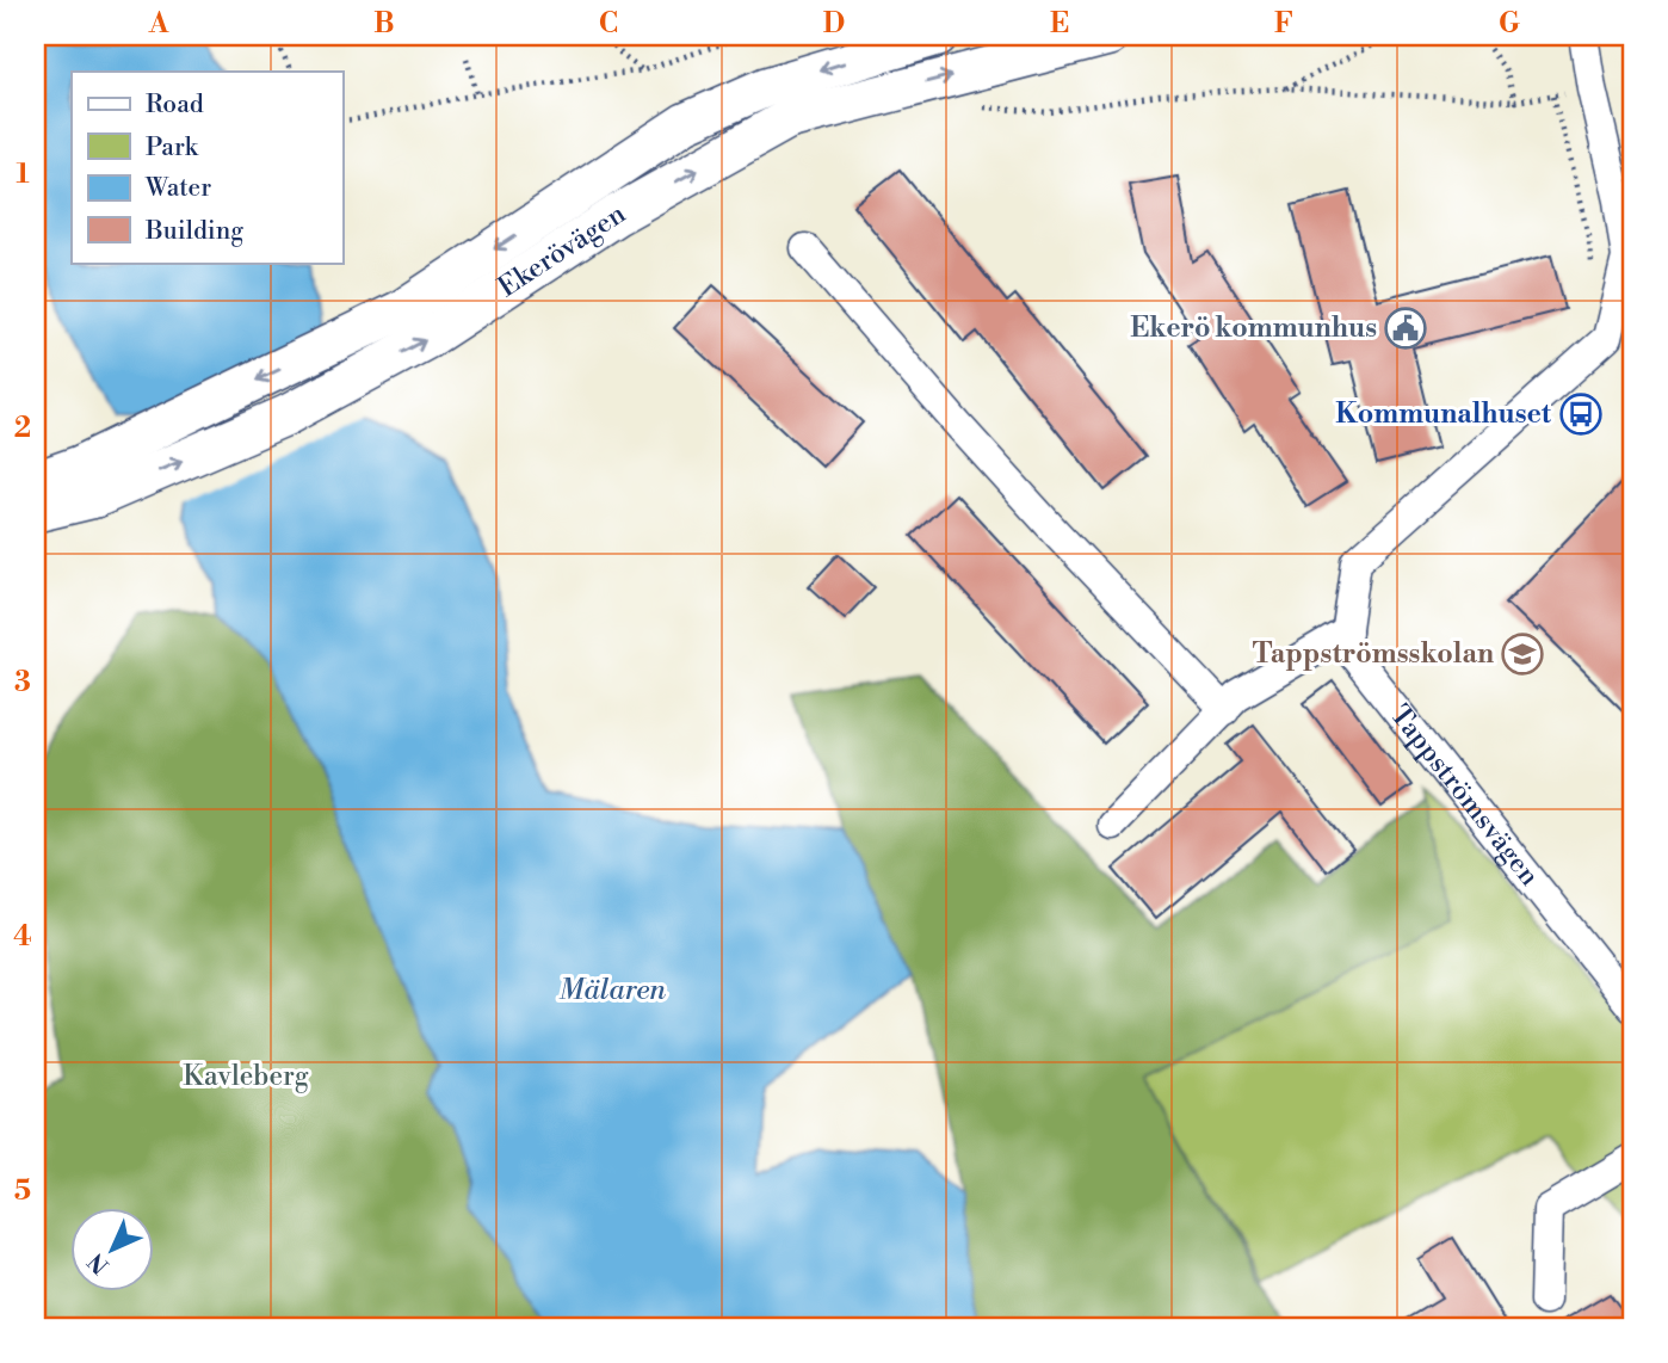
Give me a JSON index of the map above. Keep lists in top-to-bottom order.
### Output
{
  "streets": {
    "main road": ["Ekerövägen"],
    "street": ["Tappströmsvägen"]
  },
  "water": ["Mälaren"],
  "parks": ["Kavleberg"],
  "places": {
    "public building": ["Ekerö kommunhus"],
    "bus stop": ["Kommunalhuset"],
    "school or university": ["Tappströmsskolan"]
  },
  "legend": [
    "Road",
    "Park",
    "Water",
    "Building"
  ],
  "north": "bottom left",
  "grid": {
    "columns": [
      "A",
      "B",
      "C",
      "D",
      "E",
      "F",
      "G"
    ],
    "rows": [
      "1",
      "2",
      "3",
      "4",
      "5"
    ]
  }
}
